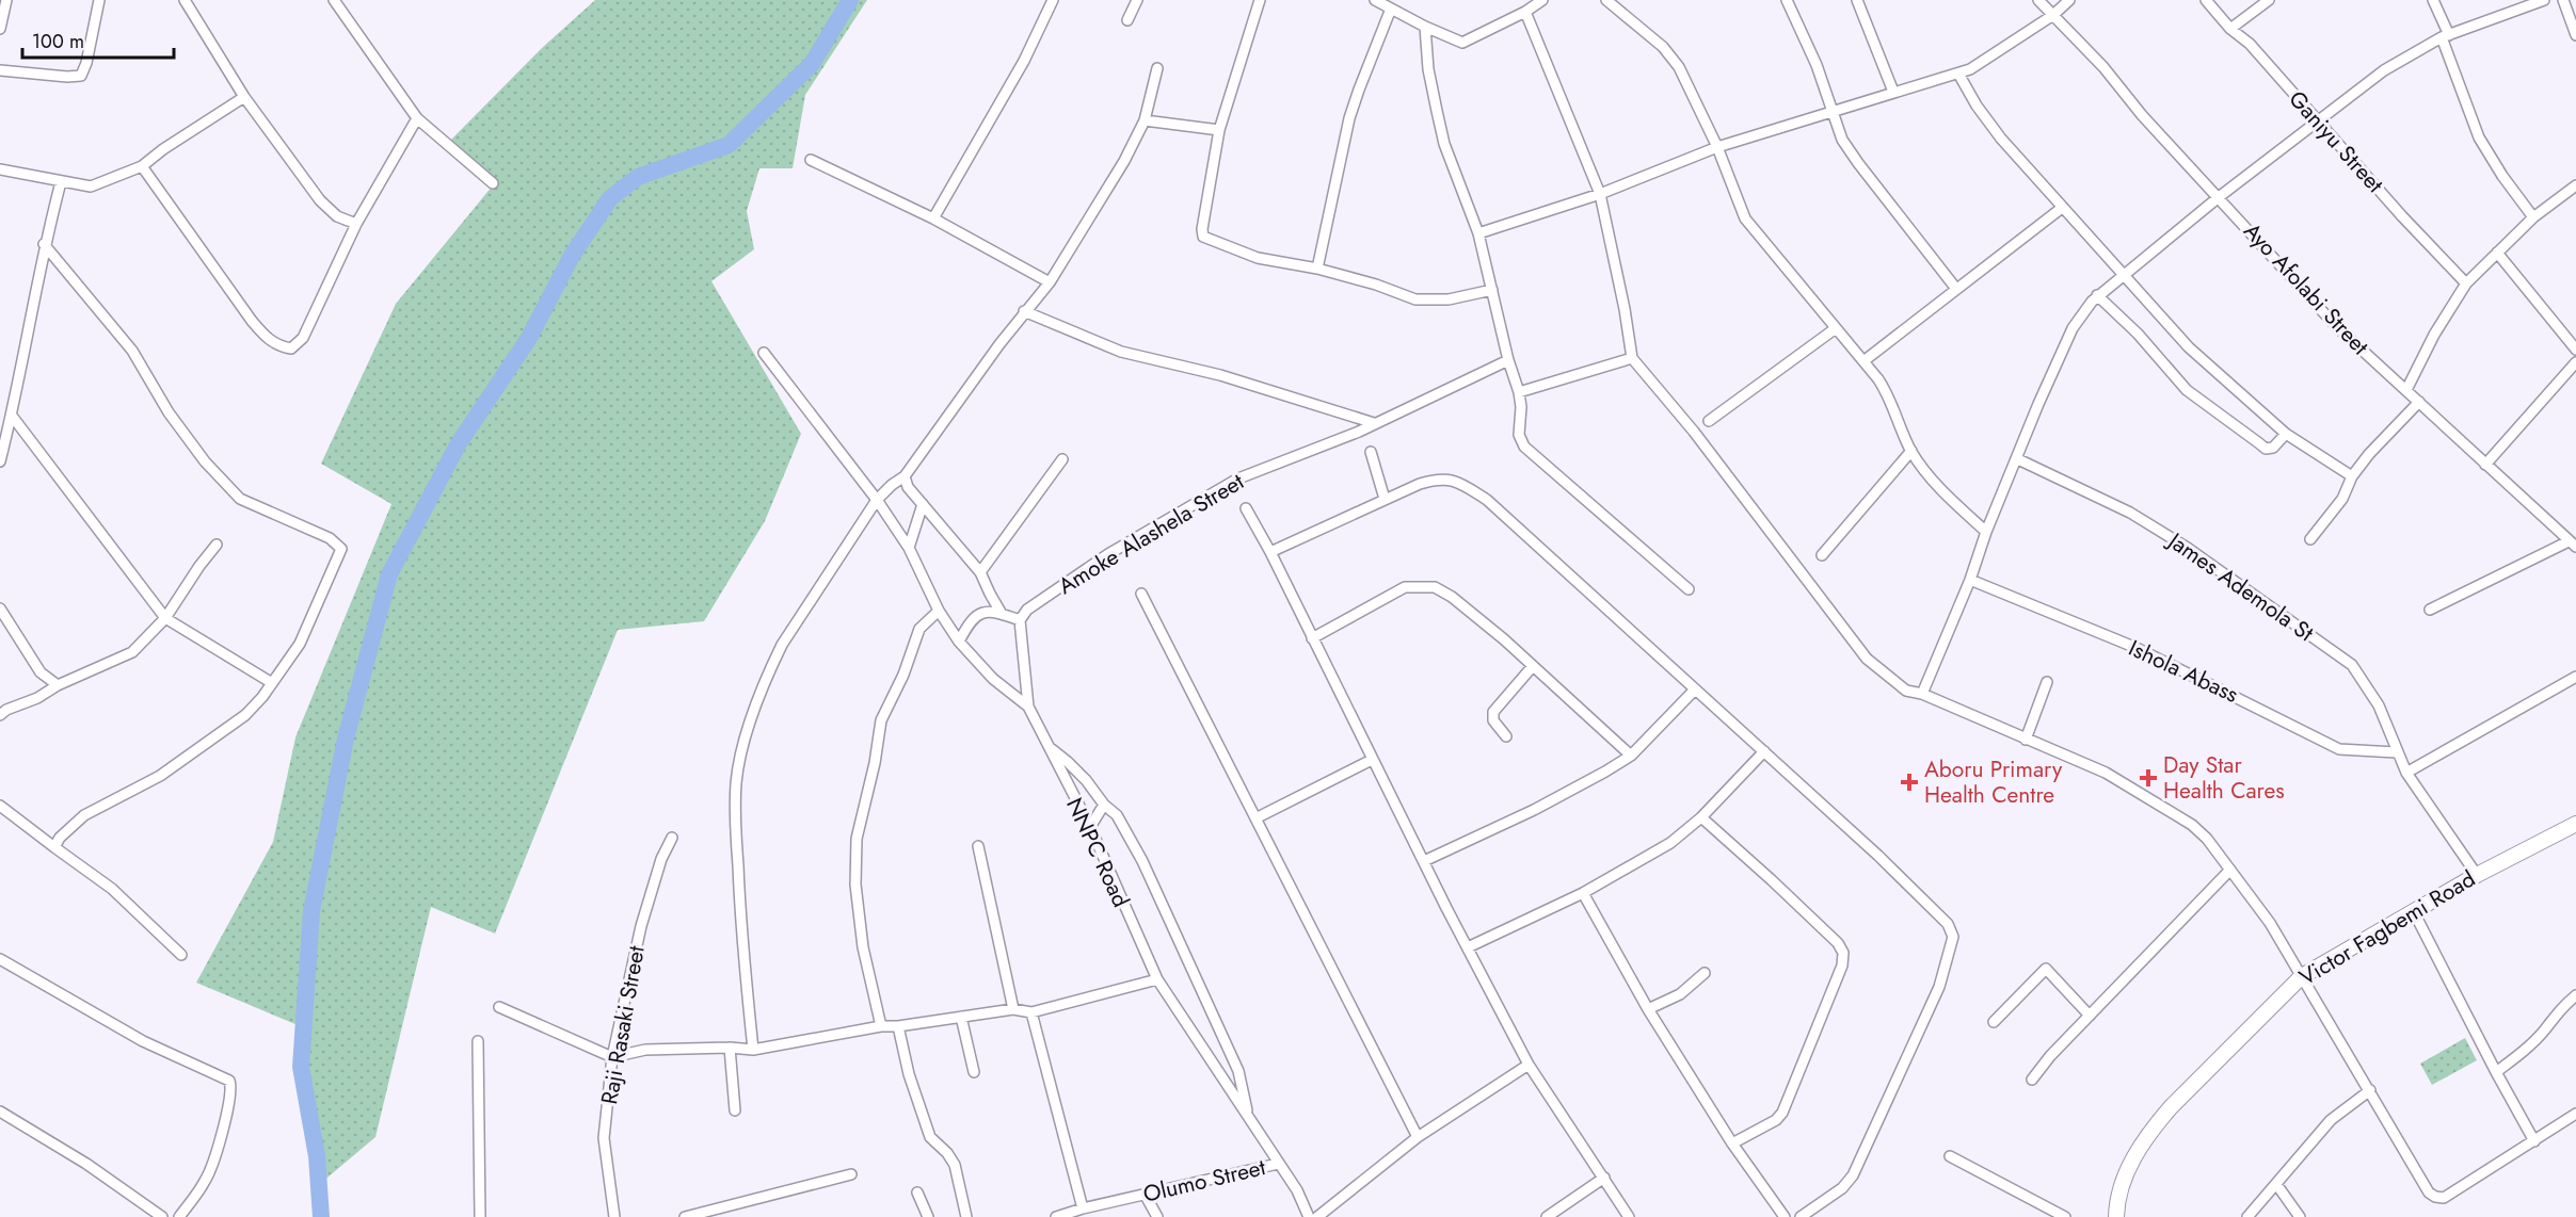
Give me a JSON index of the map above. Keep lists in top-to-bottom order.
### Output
{
  "streets": {
    "street": [
      "Ganiyu Street",
      "Ayo Afolabi Street",
      "Amoke Alashela Street",
      "James Ademola St",
      "Ishola Abass",
      "NNPC Road",
      "Victor Fagbemi Road",
      "Raji Rasaki Street",
      "Olumo Street"
    ]
  },
  "crossings": [
    ["James Ademola St", "Ishola Abass"],
    ["James Ademola St", "Victor Fagbemi Road"],
    ["NNPC Road", "Olumo Street"]
  ],
  "places": {
    "health": ["Day Star Health Cares", "Aboru Primary Health Centre"]
  },
  "scale_bar": "100 m"
}
